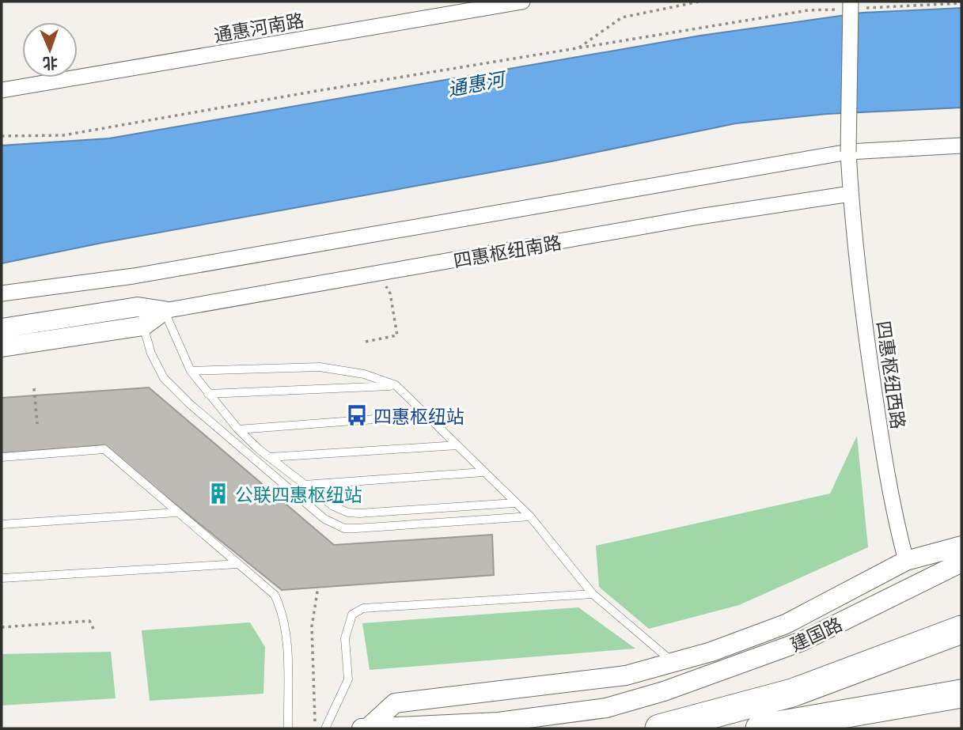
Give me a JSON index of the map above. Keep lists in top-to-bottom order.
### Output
{
  "streets": {
    "street": [
      "通惠河南路",
      "四惠枢纽南路",
      "四惠枢纽西路",
      "建国路"
    ]
  },
  "crossings": [
    ["四惠枢纽南路", "四惠枢纽西路"]
  ],
  "water": ["通惠河"],
  "places": {
    "bus stop": ["四惠枢纽站"],
    "building": ["公联四惠枢纽站"]
  },
  "north": "bottom"
}
